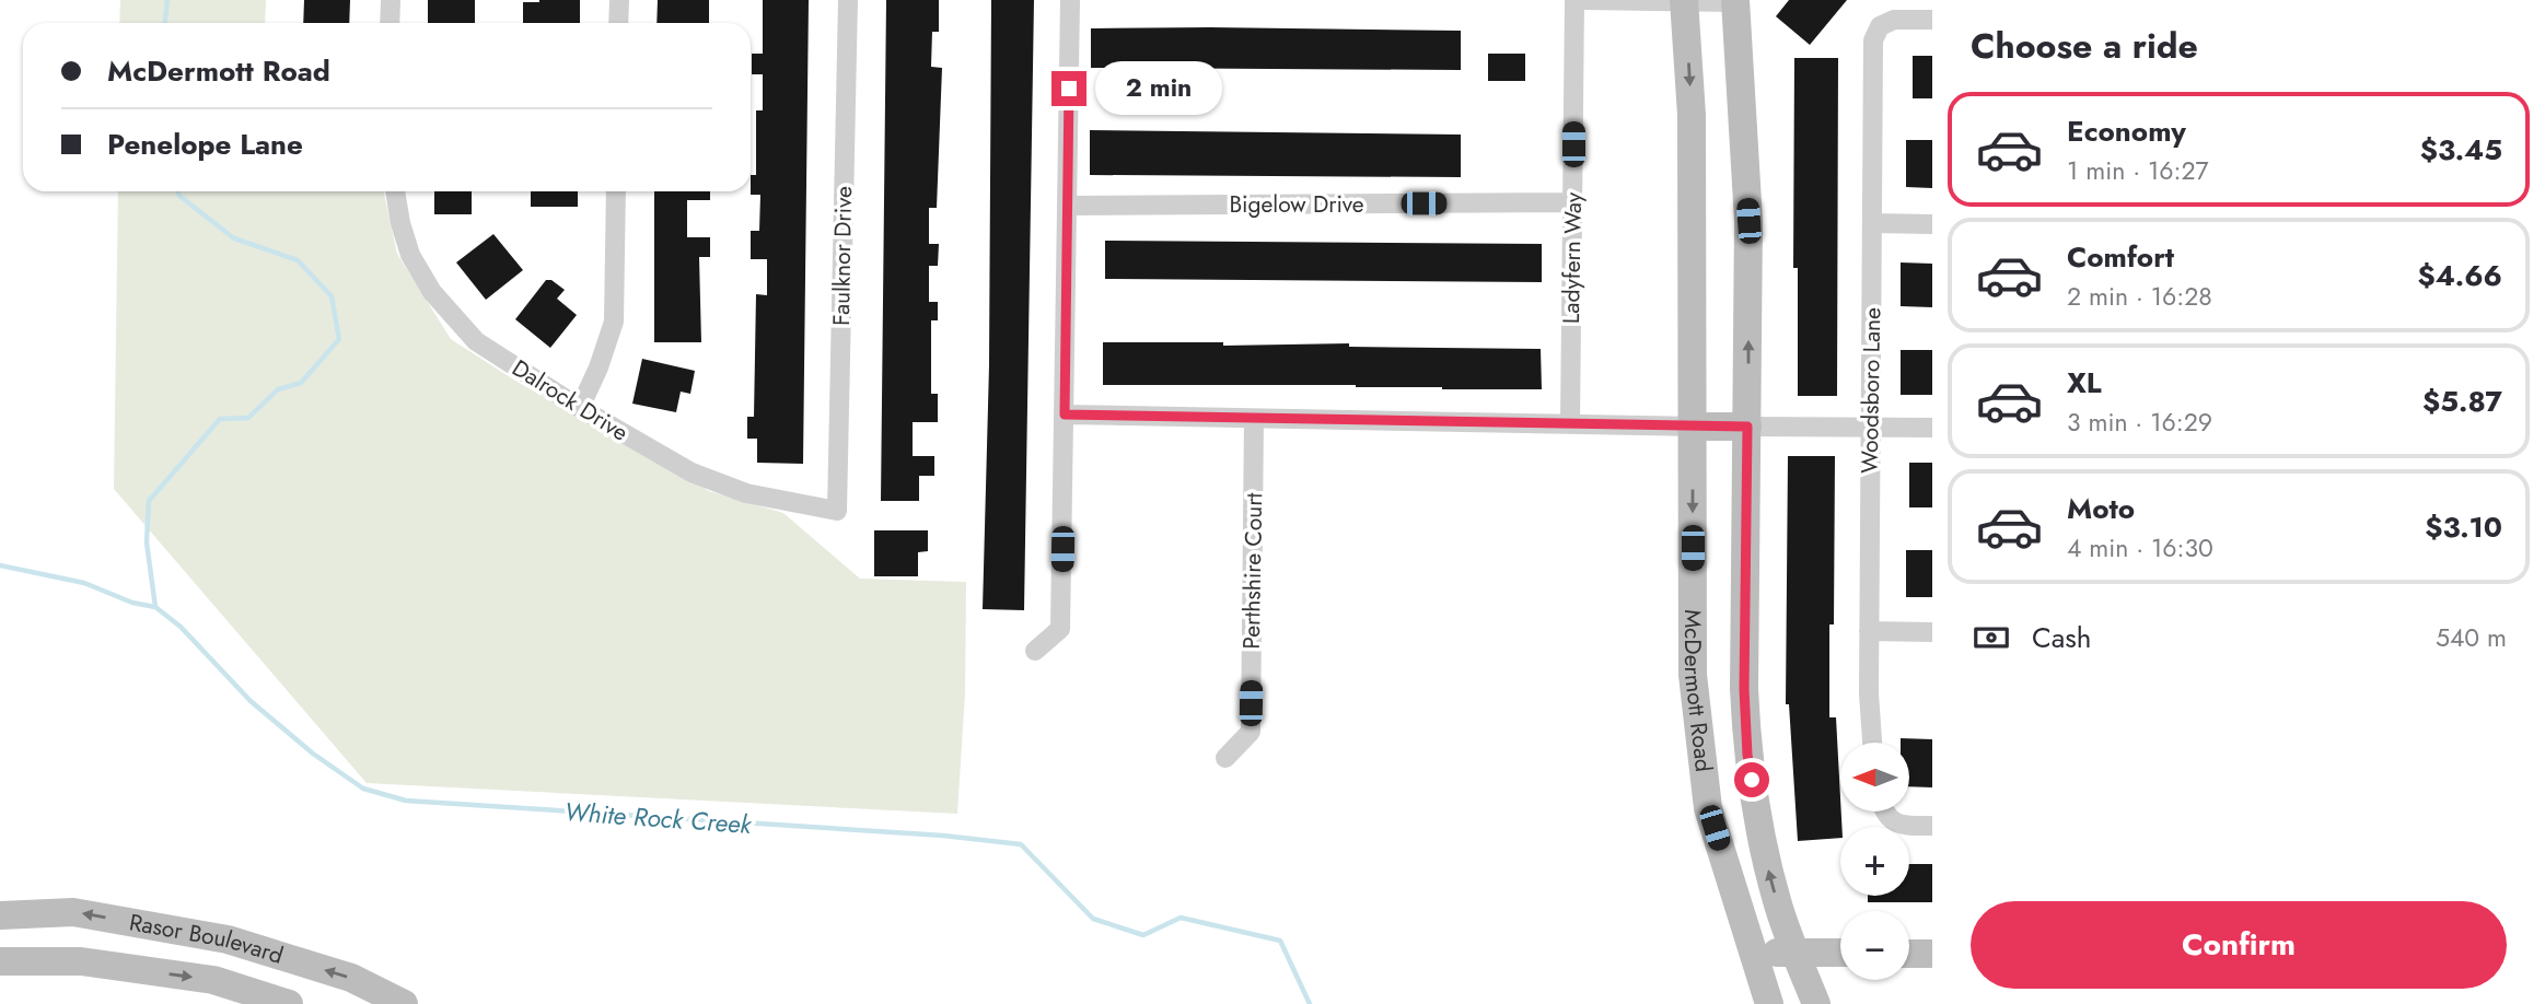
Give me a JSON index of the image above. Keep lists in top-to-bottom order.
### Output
{
  "streets": {
    "main road": ["McDermott Road", "Rasor Boulevard"],
    "street": [
      "Bigelow Drive",
      "Faulknor Drive",
      "Ladyfern Way",
      "Woodsboro Lane",
      "Dalrock Drive",
      "Perthshire Court"
    ]
  },
  "crossings": [
    ["Bigelow Drive", "Ladyfern Way"],
    ["Faulknor Drive", "Dalrock Drive"]
  ],
  "water": ["White Rock Creek"],
  "north": "left",
  "page": {
    "heading": "Choose a ride",
    "banner": ["McDermott Road", "Penelope Lane"],
    "bubble": "2 min",
    "list": [
      {
        "name": "Economy",
        "note": "1 min · 16:27",
        "value": "$3.45"
      },
      {
        "name": "Comfort",
        "note": "2 min · 16:28",
        "value": "$4.66"
      },
      {
        "name": "XL",
        "note": "3 min · 16:29",
        "value": "$5.87"
      },
      {
        "name": "Moto",
        "note": "4 min · 16:30",
        "value": "$3.10"
      }
    ],
    "pay": ["Cash", "540 m"],
    "map_buttons": ["+", "−"],
    "buttons": "Confirm"
  }
}
